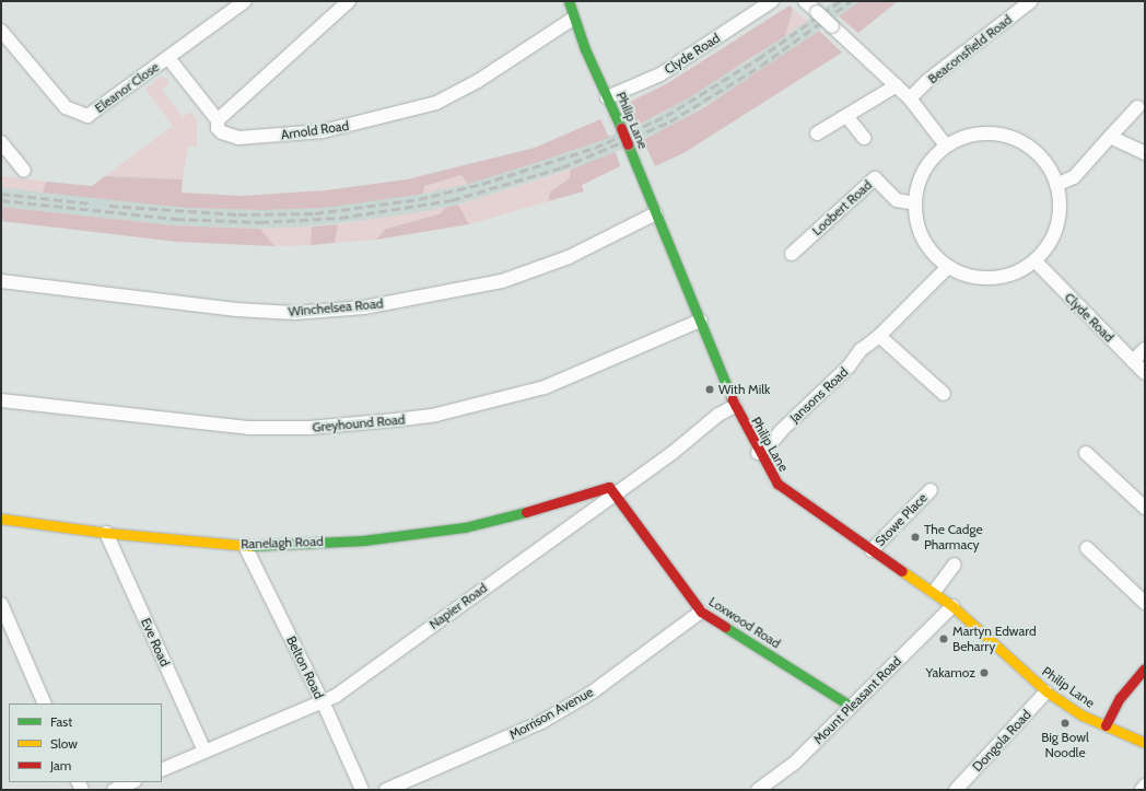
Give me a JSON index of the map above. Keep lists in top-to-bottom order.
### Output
{
  "streets": {
    "street": [
      "Beaconsfield Road",
      "Clyde Road",
      "Eleanor Close",
      "Philip Lane",
      "Arnold Road",
      "Loobert Road",
      "Winchelsea Road",
      "Jansons Road",
      "Greyhound Road",
      "Stowe Place",
      "Ranelagh Road",
      "Napier Road",
      "Loxwood Road",
      "Eve Road",
      "Belton Road",
      "Mount Pleasant Road",
      "Morrison Avenue",
      "Dongola Road"
    ]
  },
  "crossings": [
    ["Clyde Road", "Philip Lane"],
    ["Clyde Road", "Loobert Road"],
    ["Clyde Road", "Jansons Road"],
    ["Eleanor Close", "Arnold Road"],
    ["Philip Lane", "Arnold Road"],
    ["Philip Lane", "Winchelsea Road"],
    ["Philip Lane", "Jansons Road"],
    ["Philip Lane", "Greyhound Road"],
    ["Philip Lane", "Stowe Place"],
    ["Philip Lane", "Napier Road"],
    ["Philip Lane", "Mount Pleasant Road"],
    ["Philip Lane", "Dongola Road"],
    ["Loobert Road", "Jansons Road"],
    ["Ranelagh Road", "Napier Road"],
    ["Ranelagh Road", "Loxwood Road"],
    ["Ranelagh Road", "Eve Road"],
    ["Ranelagh Road", "Belton Road"],
    ["Napier Road", "Loxwood Road"],
    ["Napier Road", "Eve Road"],
    ["Napier Road", "Belton Road"],
    ["Loxwood Road", "Mount Pleasant Road"],
    ["Loxwood Road", "Morrison Avenue"]
  ],
  "places": [
    "With Milk",
    "The Cadge Pharmacy",
    "Martyn Edward Beharry",
    "Yakamoz",
    "Big Bowl Noodle"
  ],
  "legend": ["Fast", "Slow", "Jam"]
}
